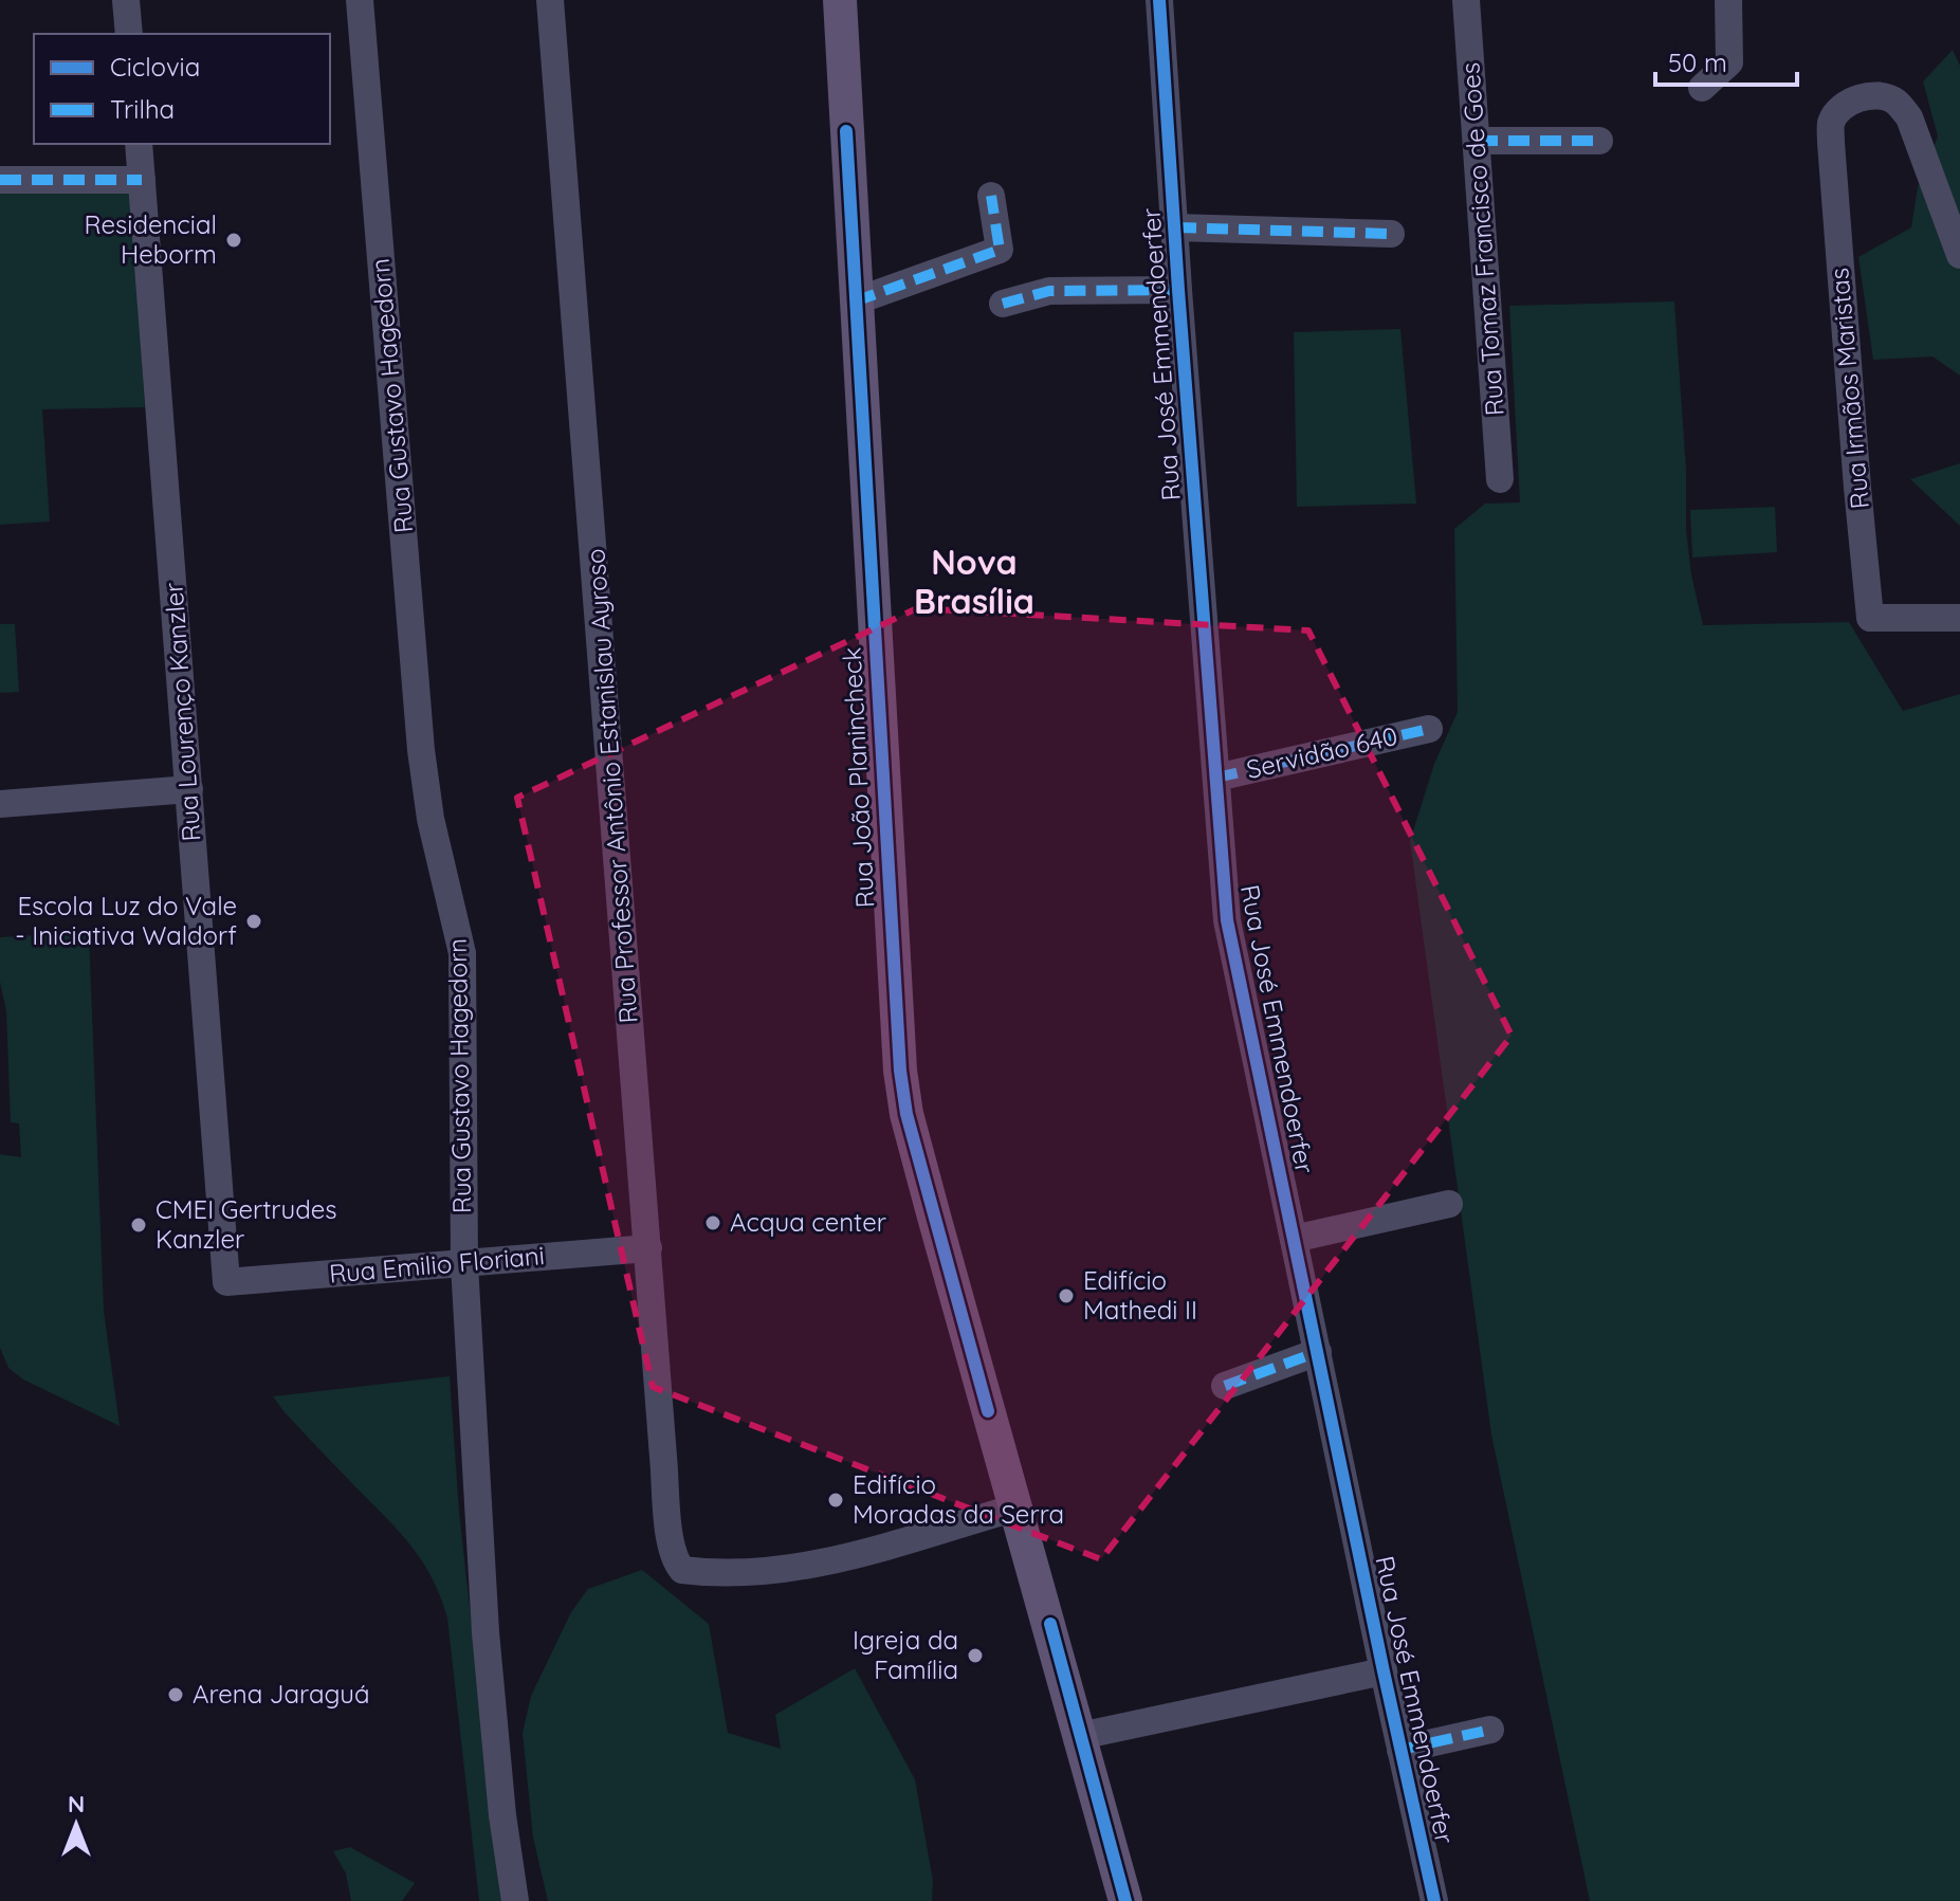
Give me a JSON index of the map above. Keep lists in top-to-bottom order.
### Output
{
  "streets": {
    "main road": ["Rua João Planincheck"],
    "street": [
      "Rua Tomaz Francisco de Goes",
      "Rua José Emmendoerfer",
      "Rua Irmãos Maristas",
      "Rua Gustavo Hagedorn",
      "Rua Lourenço Kanzler",
      "Servidão 640",
      "Rua Professor Antônio Estanislau Ayroso",
      "Rua Emilio Floriani"
    ]
  },
  "crossings": [
    ["Rua José Emmendoerfer", "Servidão 640"],
    ["Rua Gustavo Hagedorn", "Rua Emilio Floriani"],
    ["Rua Lourenço Kanzler", "Rua Emilio Floriani"],
    ["Rua João Planincheck", "Rua Professor Antônio Estanislau Ayroso"],
    ["Rua Professor Antônio Estanislau Ayroso", "Rua Emilio Floriani"]
  ],
  "districts": ["Nova Brasília"],
  "places": [
    "Residencial Heborm",
    "Escola Luz do Vale - Iniciativa Waldorf",
    "Acqua center",
    "CMEI Gertrudes Kanzler",
    "Edifício Mathedi II",
    "Edifício Moradas da Serra",
    "Igreja da Família",
    "Arena Jaraguá"
  ],
  "legend": ["Ciclovia", "Trilha"],
  "scale_bar": "50 m",
  "north": "top"
}
